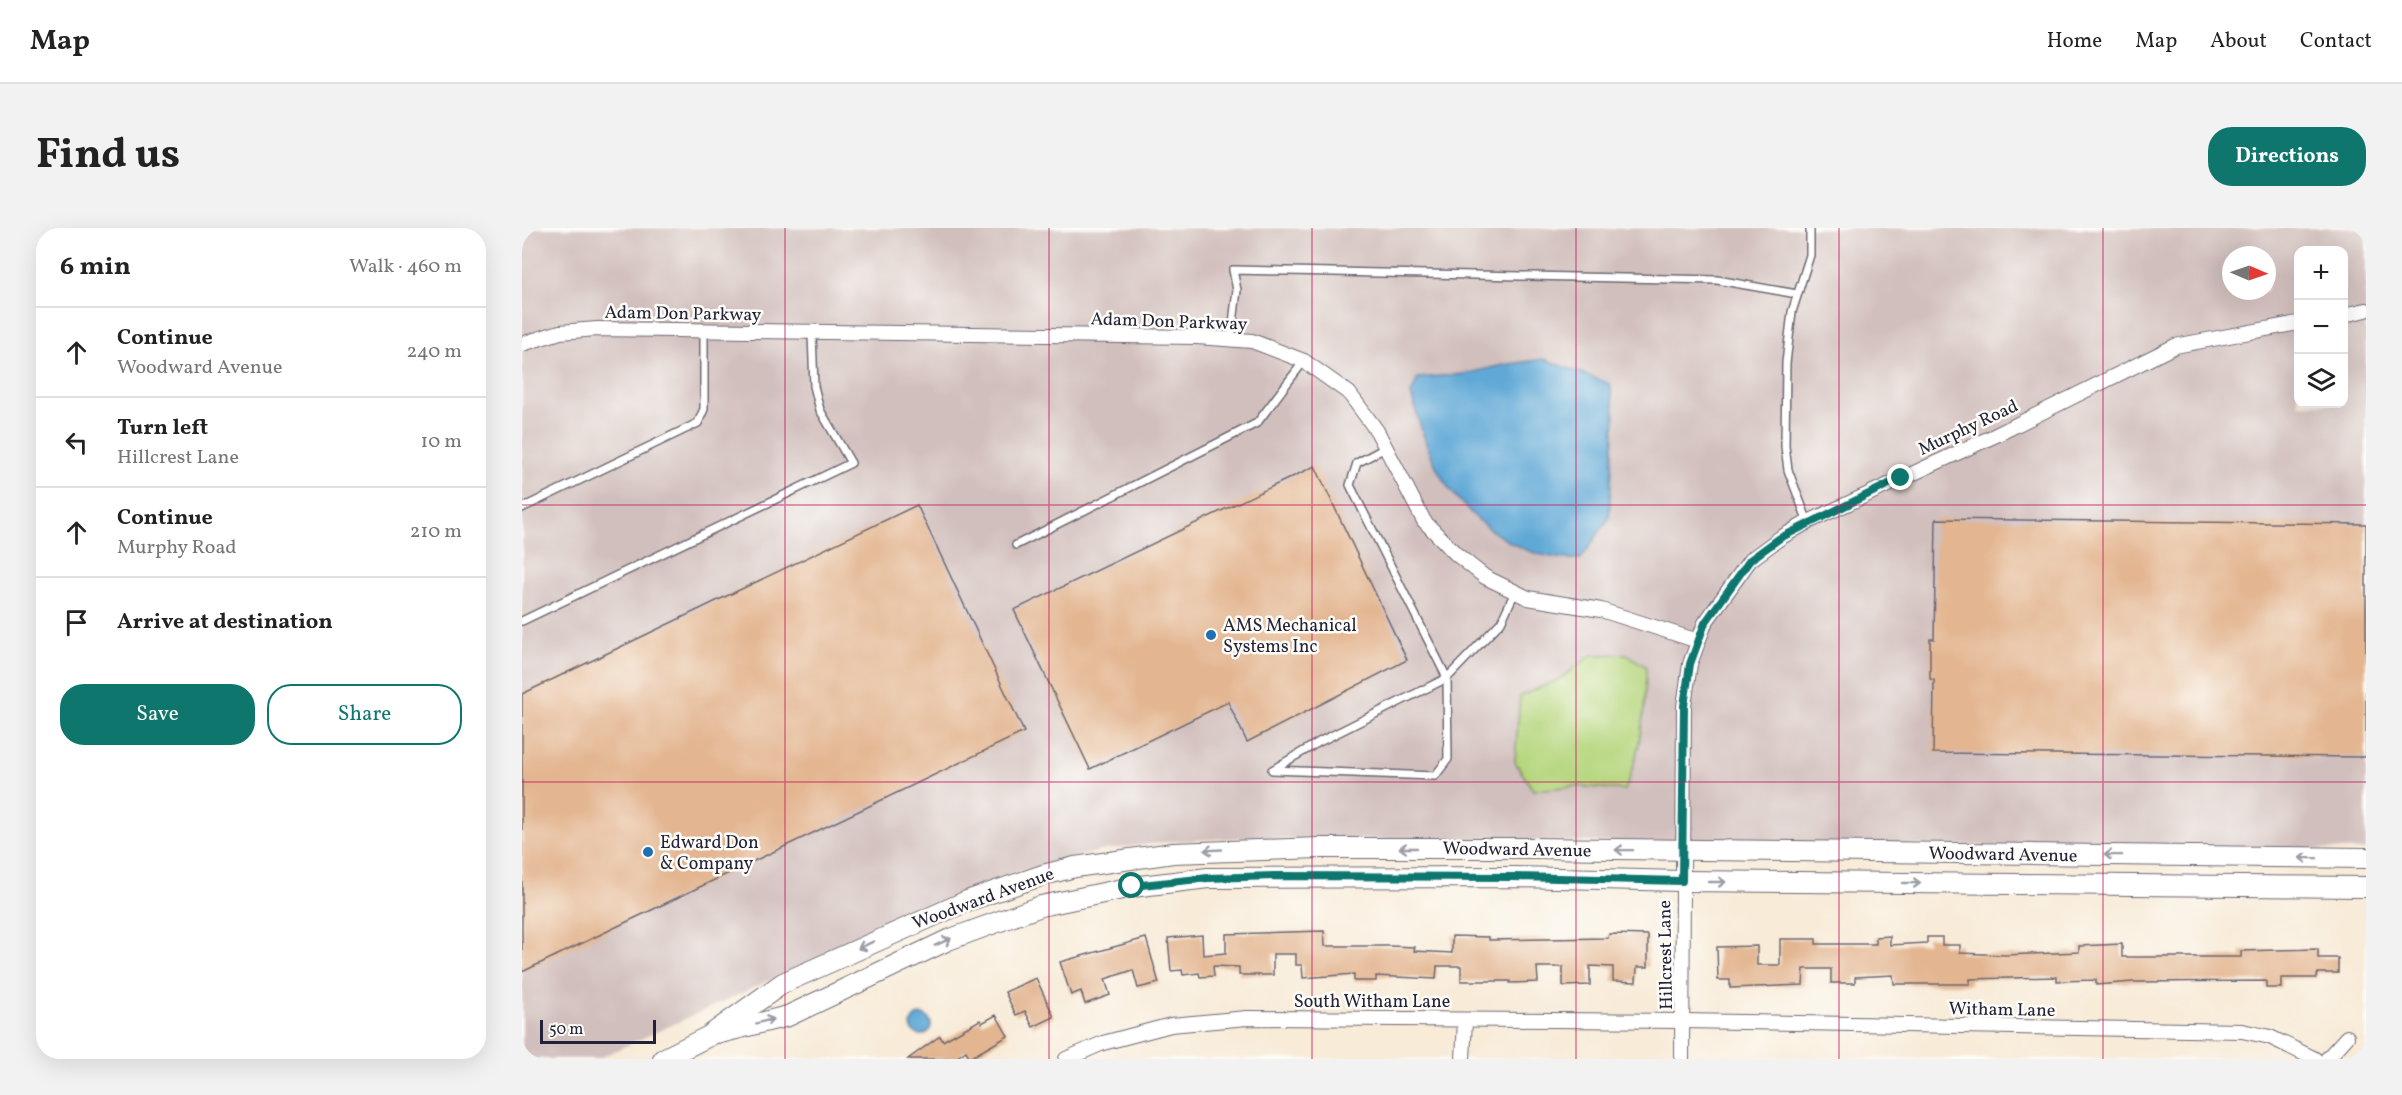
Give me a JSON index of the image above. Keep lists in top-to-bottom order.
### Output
{
  "streets": {
    "street": [
      "Adam Don Parkway",
      "Murphy Road",
      "Woodward Avenue",
      "Hillcrest Lane",
      "South Witham Lane",
      "Witham Lane"
    ]
  },
  "crossings": [
    ["Adam Don Parkway", "Murphy Road"],
    ["Murphy Road", "Woodward Avenue"],
    ["Murphy Road", "Hillcrest Lane"],
    ["Woodward Avenue", "Hillcrest Lane"],
    ["Hillcrest Lane", "South Witham Lane"],
    ["Hillcrest Lane", "Witham Lane"],
    ["South Witham Lane", "Witham Lane"]
  ],
  "places": ["AMS Mechanical Systems Inc", "Edward Don & Company"],
  "scale_bar": "50 m",
  "north": "right",
  "page": {
    "header": "Map",
    "nav": [
      "Home",
      "Map",
      "About",
      "Contact"
    ],
    "title": "Find us",
    "buttons": [
      "Directions",
      ["Save", "Share"]
    ],
    "heading": ["6 min", "Walk · 460 m"],
    "map_buttons": ["+", "−"],
    "list": [
      ["Continue", "Woodward Avenue", "240 m"],
      ["Turn left", "Hillcrest Lane", "10 m"],
      ["Continue", "Murphy Road", "210 m"],
      "Arrive at destination"
    ],
    "scale": "50 m"
  }
}
